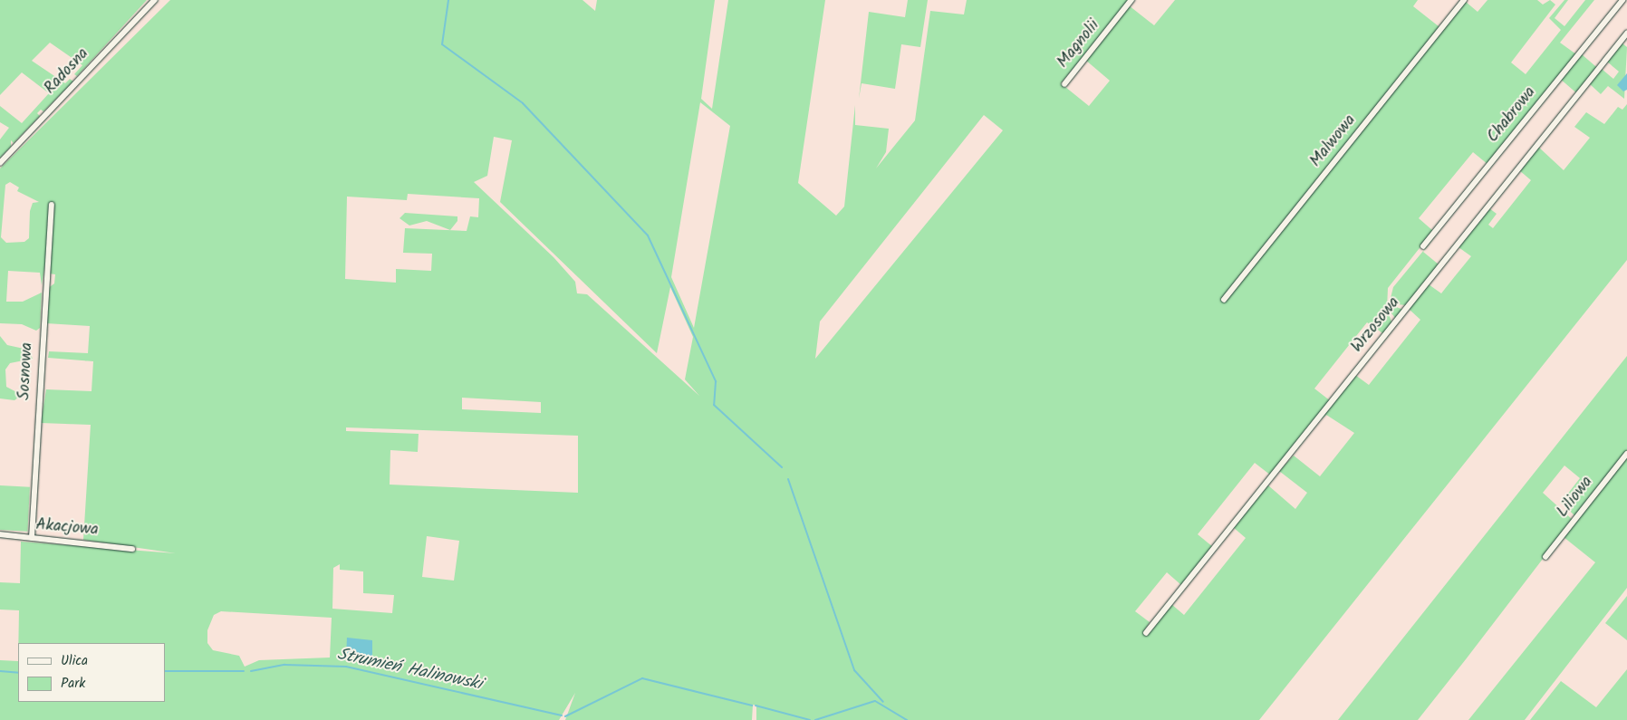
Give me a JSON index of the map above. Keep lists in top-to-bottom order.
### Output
{
  "streets": {
    "street": [
      "Magnolii",
      "Radosna",
      "Chabrowa",
      "Malwowa",
      "Wrzosowa",
      "Sosnowa",
      "Liliowa",
      "Akacjowa"
    ]
  },
  "crossings": [
    ["Sosnowa", "Akacjowa"]
  ],
  "water": ["Strumień Halinowski"],
  "legend": ["Ulica", "Park"]
}
